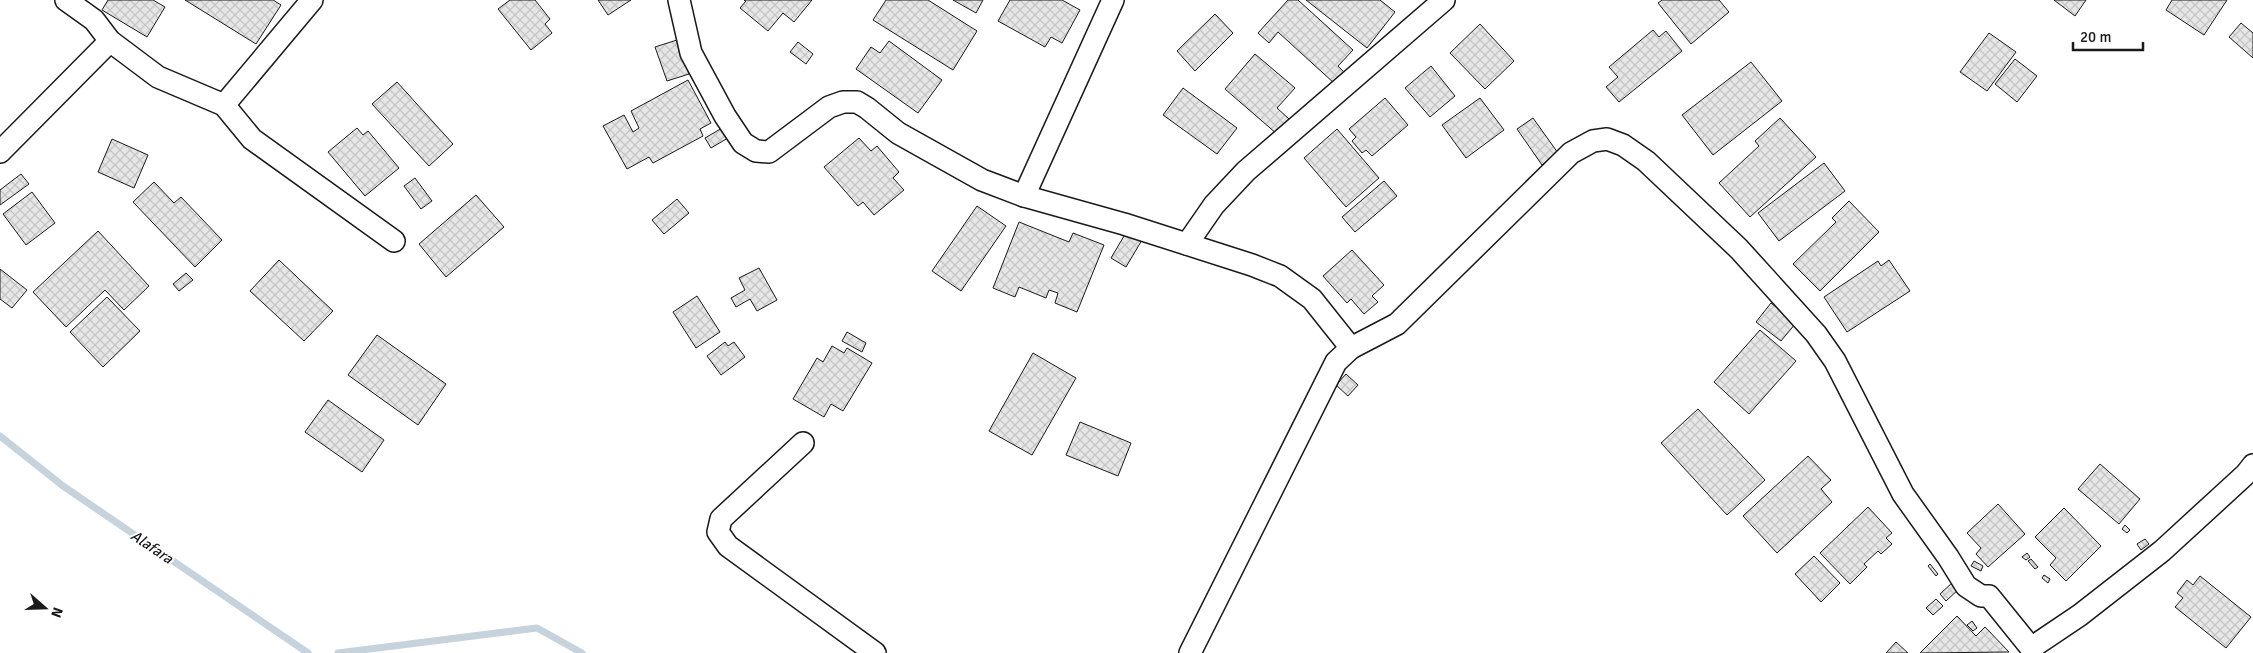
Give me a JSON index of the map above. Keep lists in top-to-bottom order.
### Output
{
  "water": ["Alafara"],
  "scale_bar": "20 m",
  "north": "right"
}
